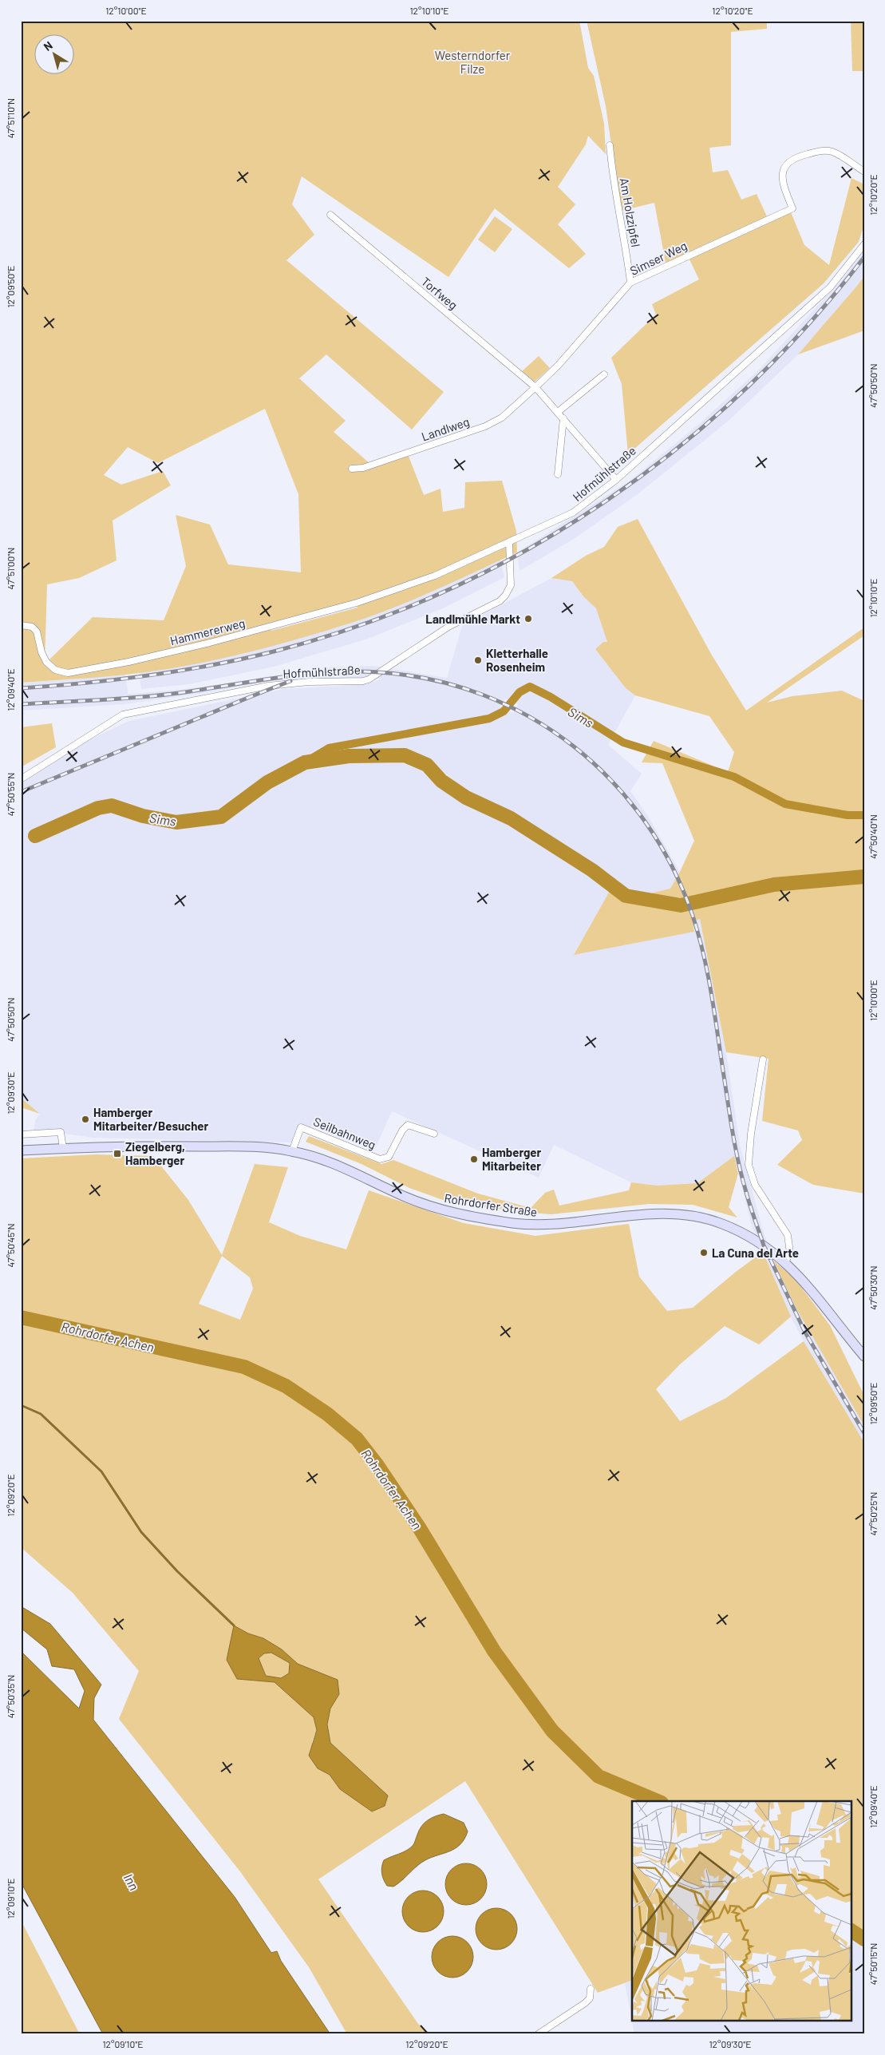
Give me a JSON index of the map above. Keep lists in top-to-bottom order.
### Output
{
  "streets": {
    "main road": ["Rohrdorfer Straße"],
    "street": [
      "Am Holzzipfel",
      "Simser Weg",
      "Torfweg",
      "Landlweg",
      "Hofmühlstraße",
      "Hammererweg",
      "Seilbahnweg"
    ]
  },
  "crossings": [
    ["Am Holzzipfel", "Simser Weg"],
    ["Simser Weg", "Torfweg"],
    ["Simser Weg", "Landlweg"],
    ["Torfweg", "Landlweg"],
    ["Hofmühlstraße", "Hammererweg"],
    ["Seilbahnweg", "Rohrdorfer Straße"]
  ],
  "water": ["Sims", "Rohrdorfer Achen", "Inn"],
  "parks": ["Westerndorfer Filze"],
  "places": {
    "other": [
      "Landlmühle Markt",
      "Kletterhalle Rosenheim",
      "Hamberger Mitarbeiter/Besucher",
      "Hamberger Mitarbeiter",
      "La Cuna del Arte"
    ],
    "transit": ["Ziegelberg, Hamberger"]
  },
  "north": "top left",
  "coordinates": [
    "12°10'00\"E",
    "12°10'10\"E",
    "12°10'20\"E",
    "47°51'10\"N",
    "12°09'50\"E",
    "47°50'50\"N",
    "47°51'00\"N",
    "12°09'40\"E",
    "47°50'55\"N",
    "47°50'40\"N",
    "12°09'30\"E",
    "47°50'45\"N",
    "47°50'30\"N",
    "12°09'20\"E",
    "47°50'25\"N",
    "47°50'35\"N",
    "12°09'10\"E",
    "47°50'15\"N"
  ]
}
